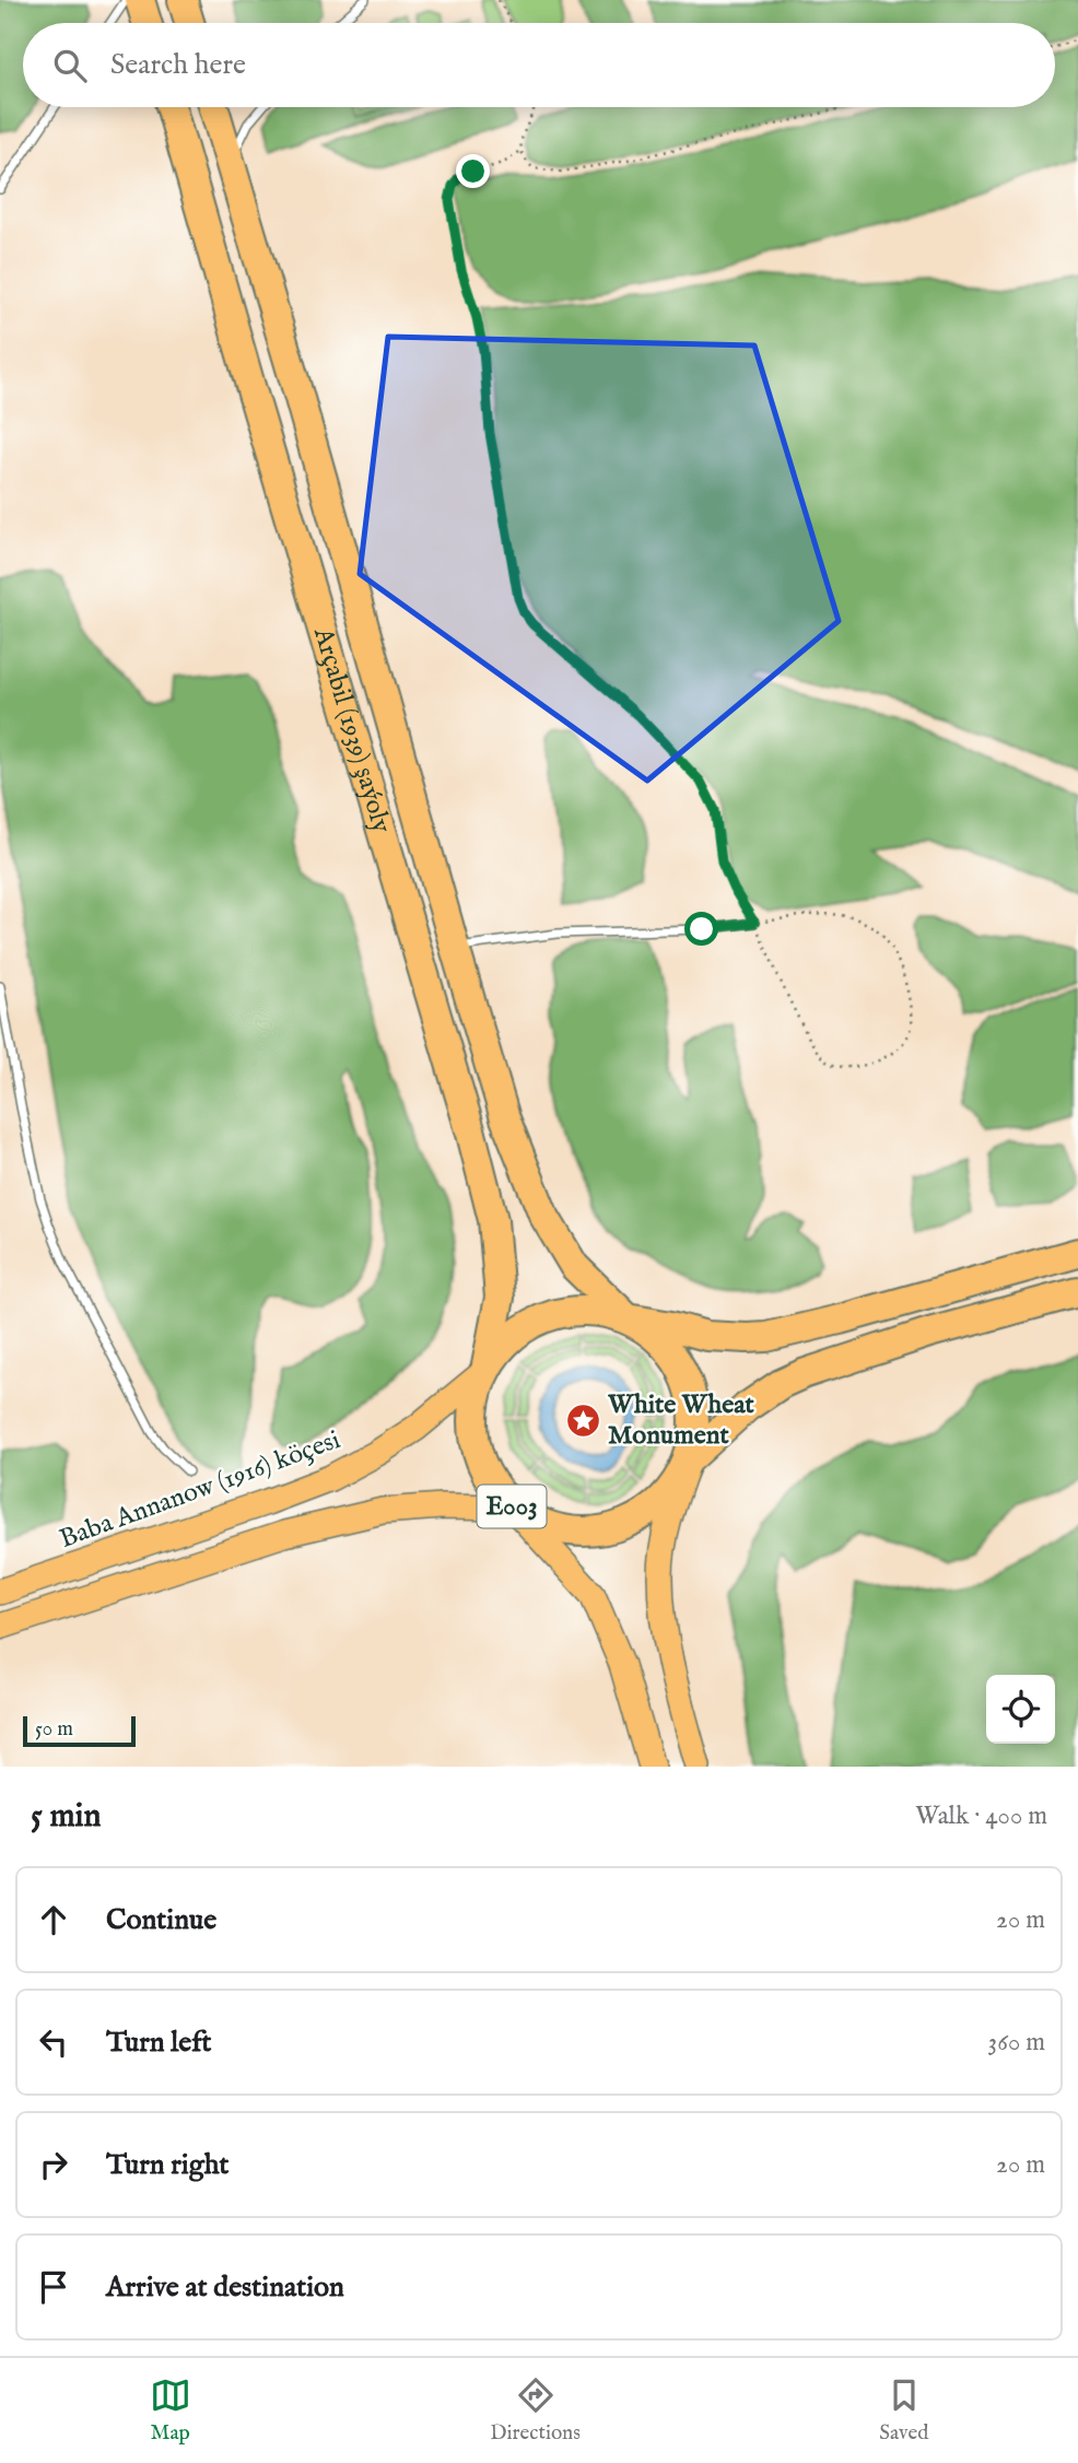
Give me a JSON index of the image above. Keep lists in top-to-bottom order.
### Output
{
  "streets": {
    "highway": ["Arçabil (1939) şaýoly", "E003"],
    "main road": ["Baba Annanow (1916) köçesi"]
  },
  "crossings": [
    ["Arçabil (1939) şaýoly", "Baba Annanow (1916) köçesi"],
    ["Arçabil (1939) şaýoly", "E003"],
    ["Baba Annanow (1916) köçesi", "E003"]
  ],
  "places": {
    "place": ["White Wheat Monument"]
  },
  "scale_bar": "50 m",
  "page": {
    "search": "Search here",
    "scale": "50 m",
    "heading": ["5 min", "Walk · 400 m"],
    "list": [
      ["Continue", "20 m"],
      ["Turn left", "360 m"],
      ["Turn right", "20 m"],
      "Arrive at destination"
    ],
    "nav": ["Map", "Directions", "Saved"]
  }
}
